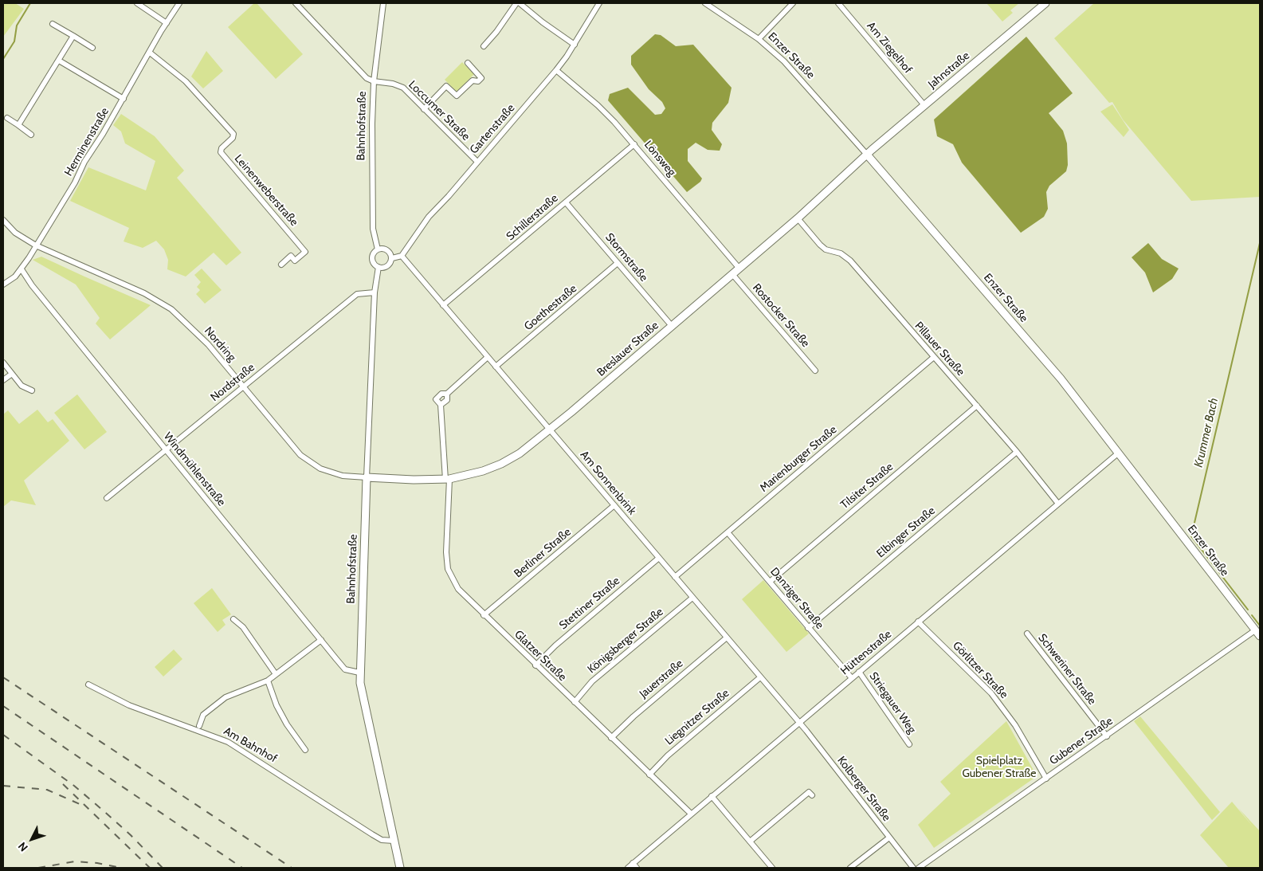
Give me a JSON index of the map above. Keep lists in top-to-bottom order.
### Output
{
  "streets": {
    "main road": [
      "Enzer Straße",
      "Jahnstraße",
      "Bahnhofstraße",
      "Breslauer Straße"
    ],
    "street": [
      "Am Ziegelhof",
      "Loccumer Straße",
      "Gartenstraße",
      "Herminenstraße",
      "Lönsweg",
      "Leinenweberstraße",
      "Schillerstraße",
      "Stormstraße",
      "Goethestraße",
      "Rostocker Straße",
      "Nordring",
      "Pillauer Straße",
      "Nordstraße",
      "Marienburger Straße",
      "Windmühlenstraße",
      "Am Sonnenbrink",
      "Tilsiter Straße",
      "Elbinger Straße",
      "Berliner Straße",
      "Danziger Straße",
      "Stettiner Straße",
      "Königsberger Straße",
      "Hüttenstraße",
      "Glatzer Straße",
      "Schweriner Straße",
      "Görlitzer Straße",
      "Jauerstraße",
      "Striegauer Weg",
      "Liegnitzer Straße",
      "Gubener Straße",
      "Am Bahnhof",
      "Kolberger Straße"
    ]
  },
  "crossings": [
    ["Am Ziegelhof", "Jahnstraße"],
    ["Enzer Straße", "Jahnstraße"],
    ["Enzer Straße", "Breslauer Straße"],
    ["Enzer Straße", "Hüttenstraße"],
    ["Enzer Straße", "Gubener Straße"],
    ["Jahnstraße", "Breslauer Straße"],
    ["Loccumer Straße", "Bahnhofstraße"],
    ["Loccumer Straße", "Gartenstraße"],
    ["Bahnhofstraße", "Nordring"],
    ["Bahnhofstraße", "Breslauer Straße"],
    ["Bahnhofstraße", "Nordstraße"],
    ["Bahnhofstraße", "Windmühlenstraße"],
    ["Bahnhofstraße", "Am Bahnhof"],
    ["Gartenstraße", "Lönsweg"],
    ["Gartenstraße", "Am Sonnenbrink"],
    ["Herminenstraße", "Leinenweberstraße"],
    ["Herminenstraße", "Nordring"],
    ["Herminenstraße", "Windmühlenstraße"],
    ["Lönsweg", "Schillerstraße"],
    ["Lönsweg", "Breslauer Straße"],
    ["Schillerstraße", "Stormstraße"],
    ["Schillerstraße", "Am Sonnenbrink"],
    ["Stormstraße", "Goethestraße"],
    ["Stormstraße", "Breslauer Straße"],
    ["Goethestraße", "Am Sonnenbrink"],
    ["Rostocker Straße", "Breslauer Straße"],
    ["Nordring", "Breslauer Straße"],
    ["Nordring", "Nordstraße"],
    ["Breslauer Straße", "Pillauer Straße"],
    ["Breslauer Straße", "Am Sonnenbrink"],
    ["Breslauer Straße", "Glatzer Straße"],
    ["Pillauer Straße", "Marienburger Straße"],
    ["Pillauer Straße", "Tilsiter Straße"],
    ["Pillauer Straße", "Elbinger Straße"],
    ["Pillauer Straße", "Hüttenstraße"],
    ["Nordstraße", "Windmühlenstraße"],
    ["Marienburger Straße", "Am Sonnenbrink"],
    ["Marienburger Straße", "Danziger Straße"],
    ["Am Sonnenbrink", "Berliner Straße"],
    ["Am Sonnenbrink", "Stettiner Straße"],
    ["Am Sonnenbrink", "Königsberger Straße"],
    ["Am Sonnenbrink", "Hüttenstraße"],
    ["Am Sonnenbrink", "Glatzer Straße"],
    ["Am Sonnenbrink", "Jauerstraße"],
    ["Am Sonnenbrink", "Liegnitzer Straße"],
    ["Am Sonnenbrink", "Kolberger Straße"],
    ["Tilsiter Straße", "Danziger Straße"],
    ["Elbinger Straße", "Danziger Straße"],
    ["Berliner Straße", "Glatzer Straße"],
    ["Danziger Straße", "Hüttenstraße"],
    ["Stettiner Straße", "Glatzer Straße"],
    ["Königsberger Straße", "Glatzer Straße"],
    ["Hüttenstraße", "Glatzer Straße"],
    ["Hüttenstraße", "Görlitzer Straße"],
    ["Hüttenstraße", "Striegauer Weg"],
    ["Hüttenstraße", "Kolberger Straße"],
    ["Glatzer Straße", "Jauerstraße"],
    ["Glatzer Straße", "Liegnitzer Straße"],
    ["Schweriner Straße", "Gubener Straße"],
    ["Görlitzer Straße", "Gubener Straße"]
  ],
  "water": ["Krummer Bach"],
  "parks": ["Spielplatz Gubener Straße"],
  "north": "bottom left"
}
